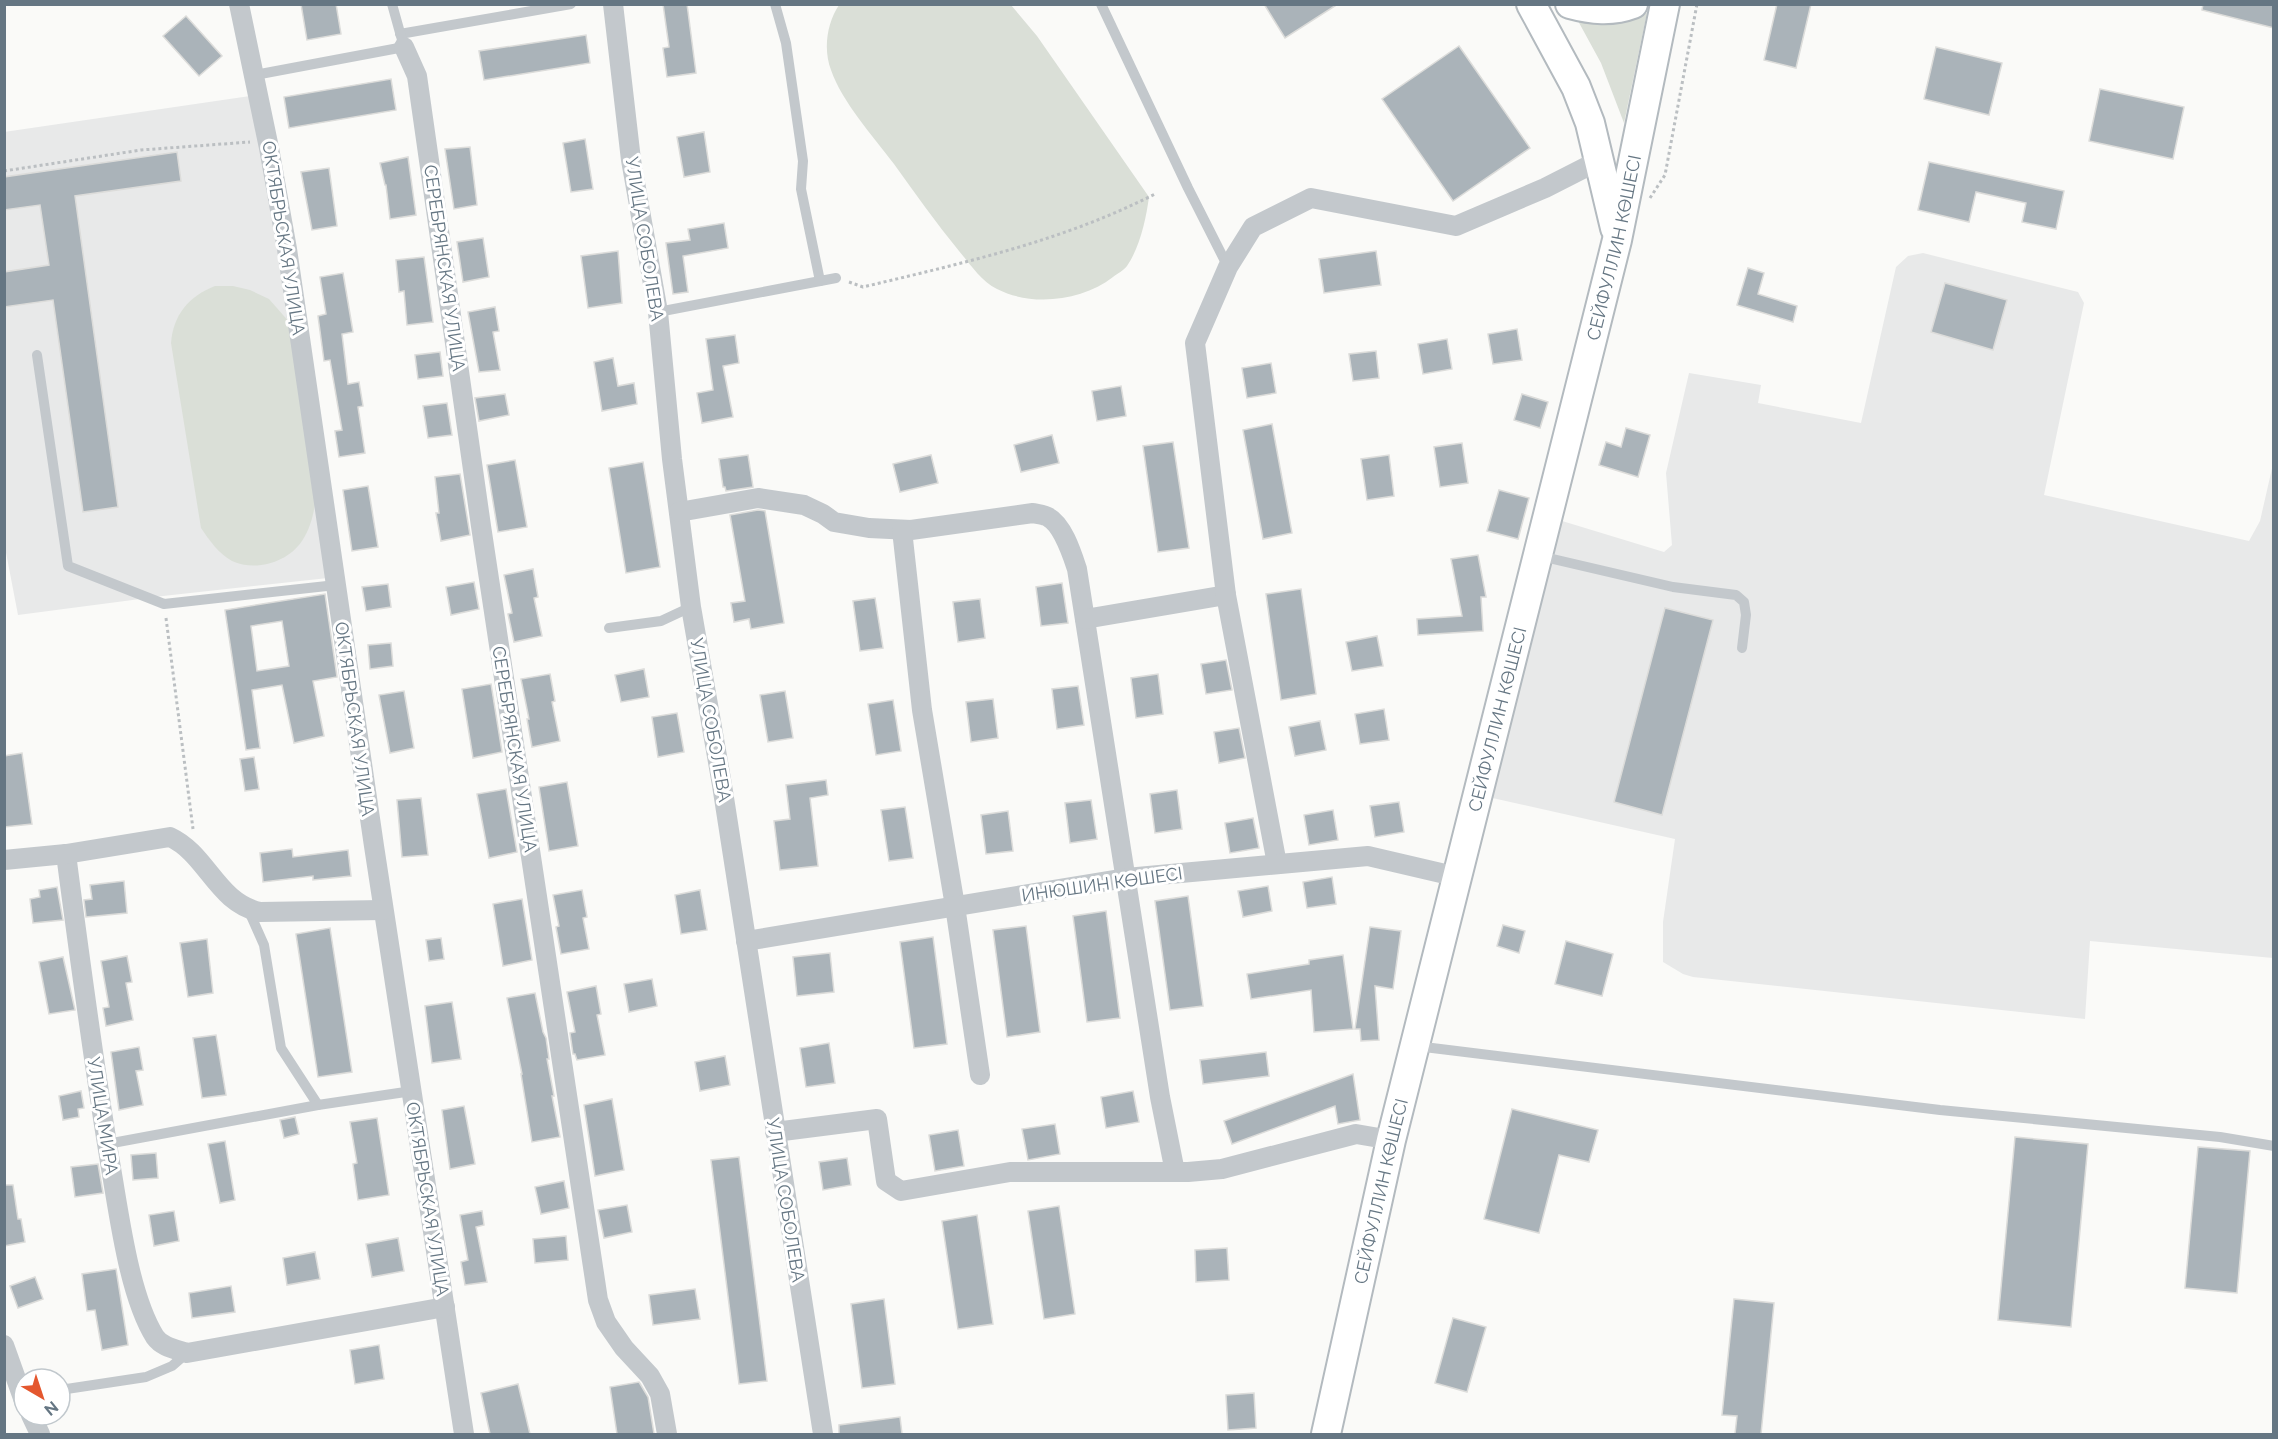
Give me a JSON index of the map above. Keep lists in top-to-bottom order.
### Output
{
  "streets": {
    "main road": ["СЕЙФУЛЛИН КӨШЕСІ"],
    "street": [
      "ОКТЯБРЬСКАЯ УЛИЦА",
      "УЛИЦА СОБОЛЕВА",
      "СЕРЕБРЯНСКАЯ УЛИЦА",
      "ИНЮШИН КӨШЕСІ",
      "УЛИЦА МИРА"
    ]
  },
  "crossings": [
    ["УЛИЦА СОБОЛЕВА", "ИНЮШИН КӨШЕСІ"],
    ["СЕЙФУЛЛИН КӨШЕСІ", "ИНЮШИН КӨШЕСІ"]
  ],
  "north": "bottom right"
}
